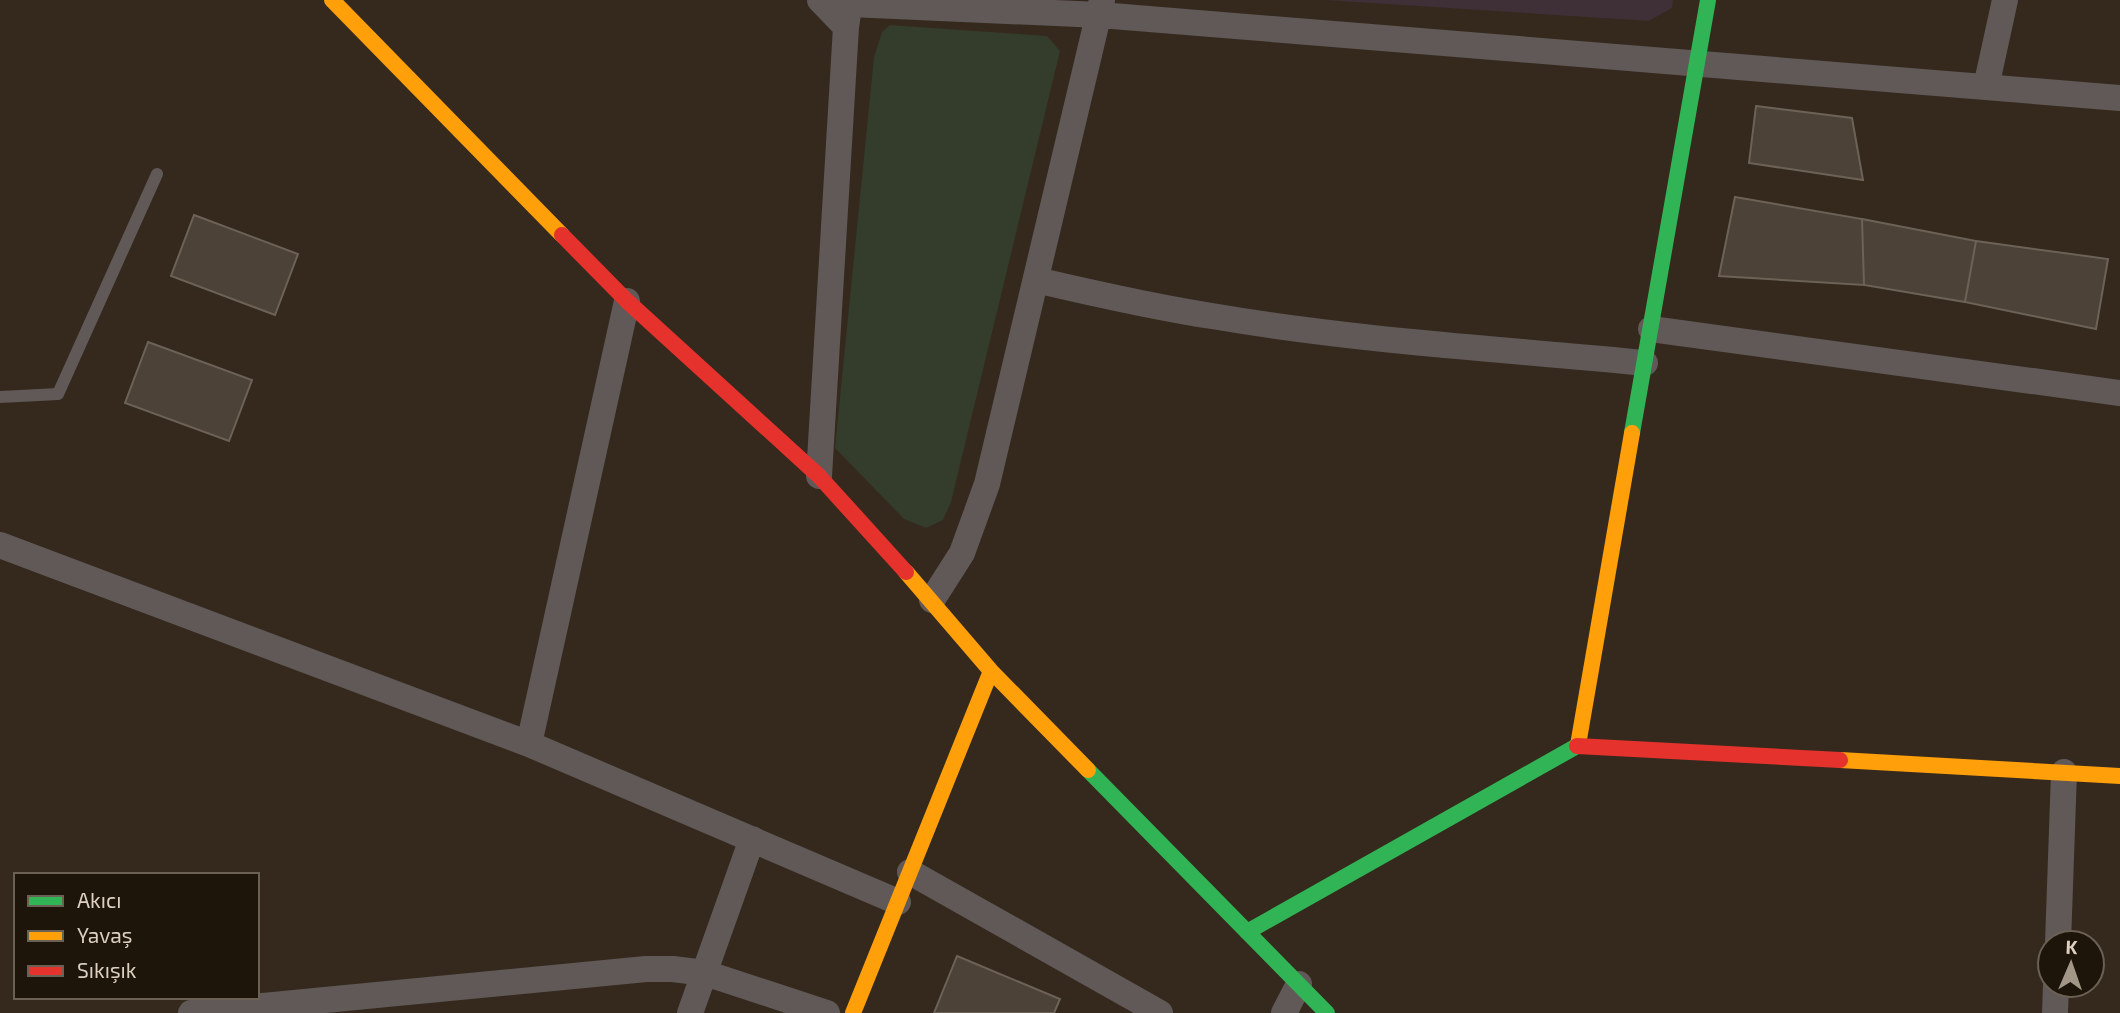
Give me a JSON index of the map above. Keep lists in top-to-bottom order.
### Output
{
  "legend": ["Akıcı", "Yavaş", "Sıkışık"],
  "north": "top"
}
